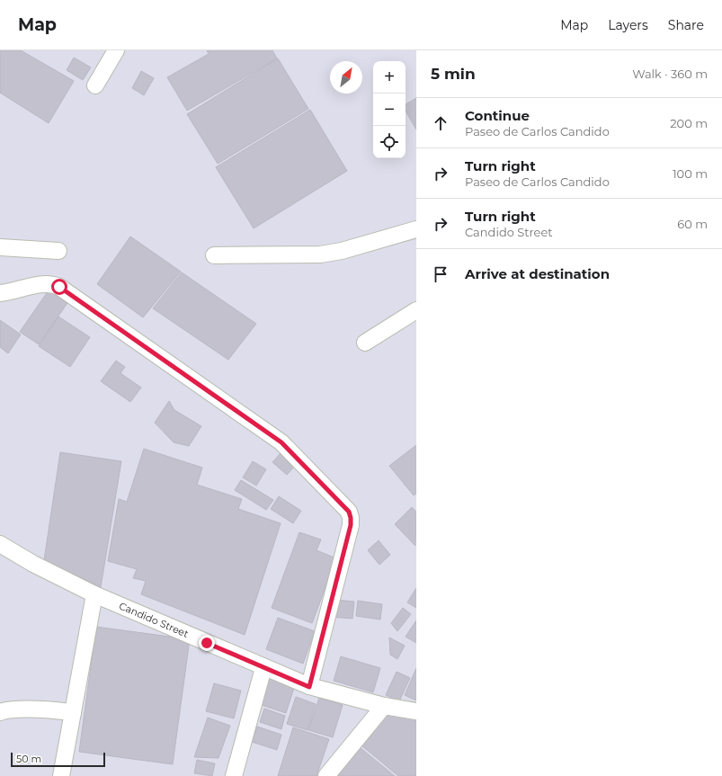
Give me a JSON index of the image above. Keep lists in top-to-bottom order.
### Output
{
  "streets": {
    "street": ["Candido Street"]
  },
  "scale_bar": "50 m",
  "north": "top right",
  "page": {
    "header": "Map",
    "nav": ["Map", "Layers", "Share"],
    "heading": ["5 min", "Walk · 360 m"],
    "map_buttons": ["+", "−"],
    "list": [
      ["Continue", "Paseo de Carlos Candido", "200 m"],
      ["Turn right", "Paseo de Carlos Candido", "100 m"],
      ["Turn right", "Candido Street", "60 m"],
      "Arrive at destination"
    ],
    "scale": "50 m"
  }
}
